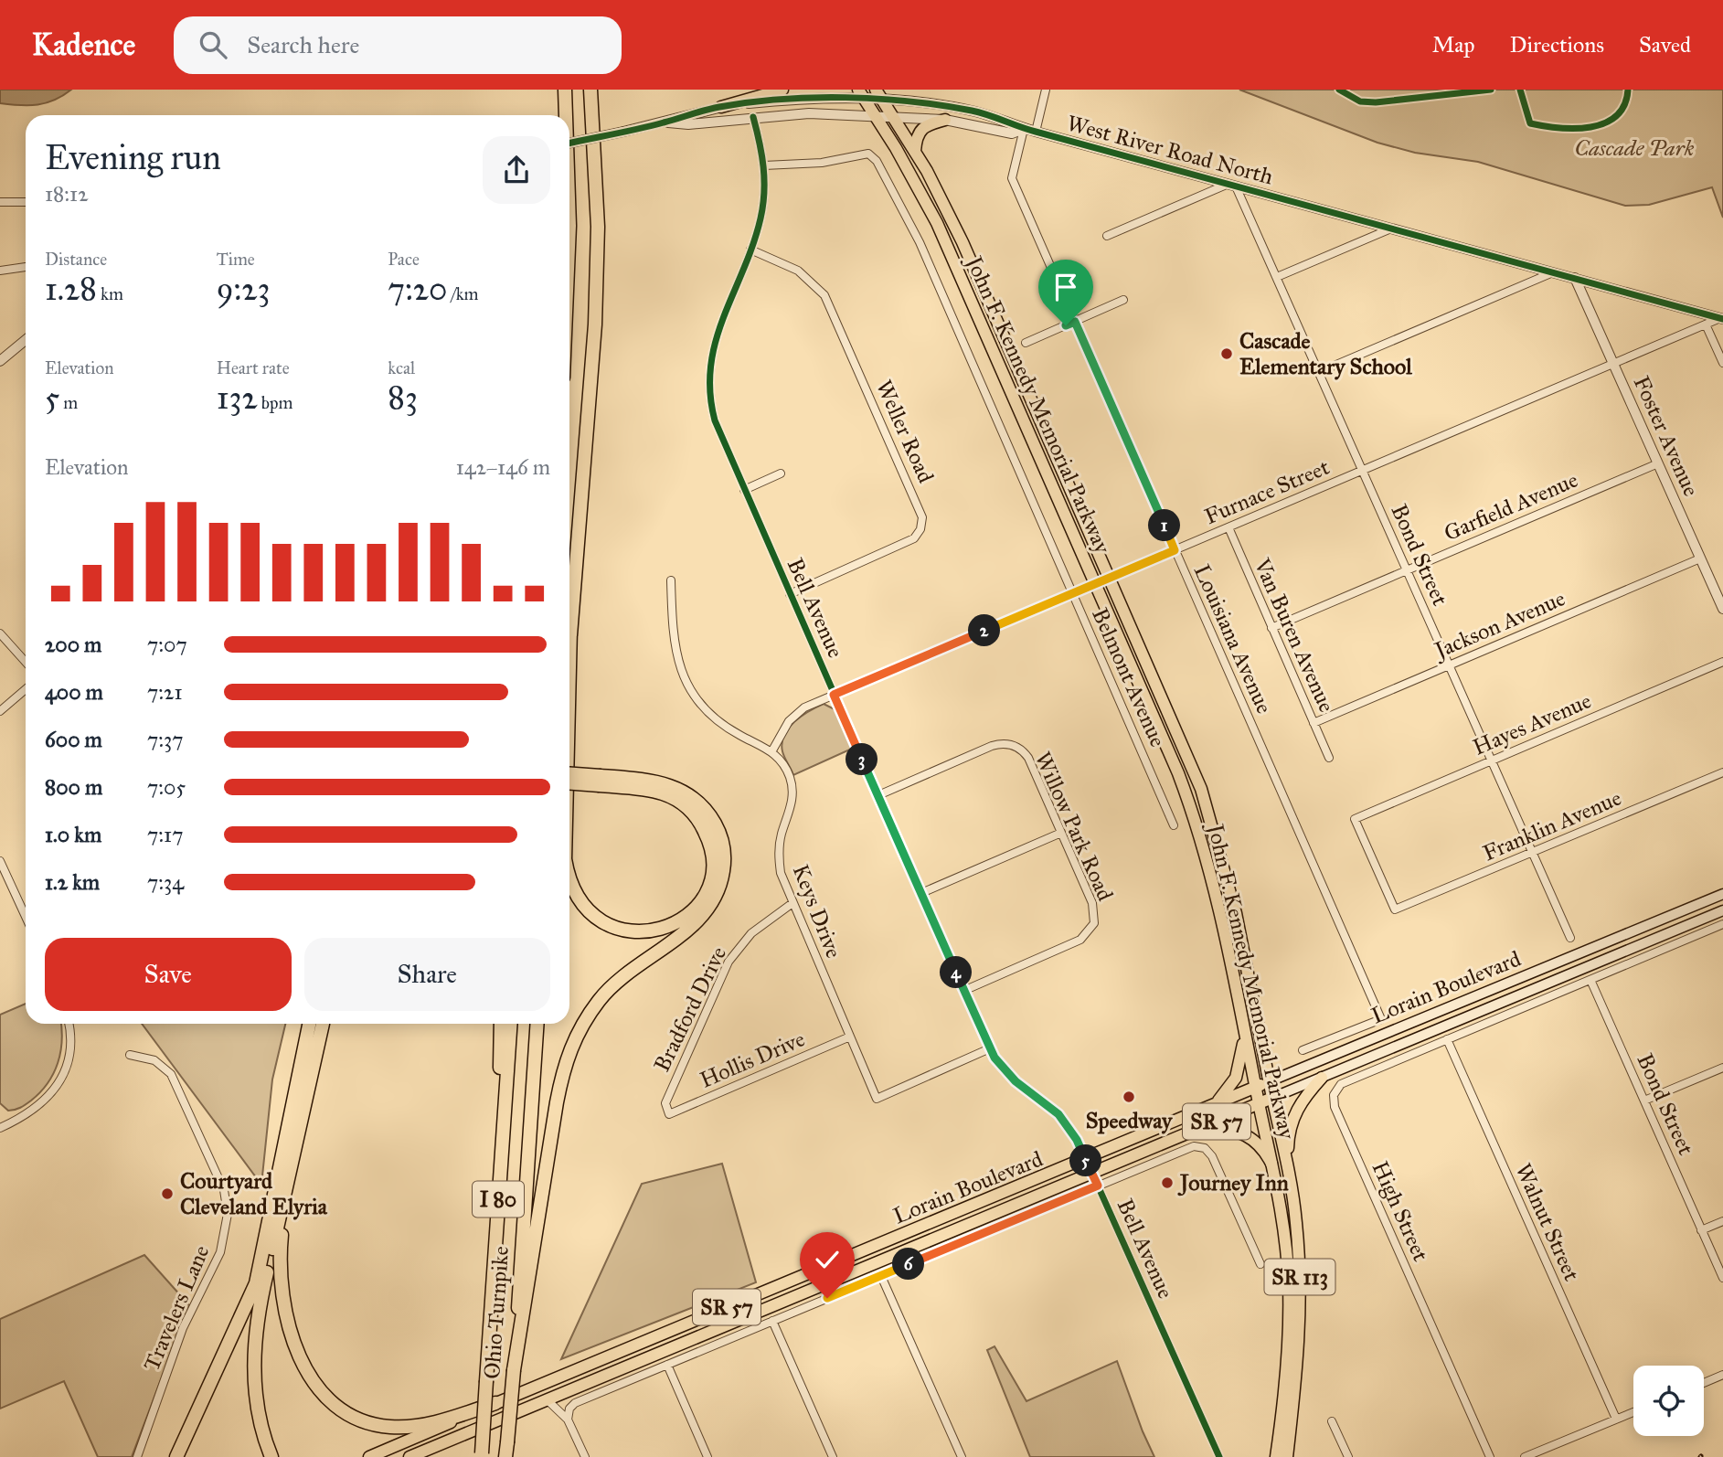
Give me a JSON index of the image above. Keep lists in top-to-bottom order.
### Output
{
  "streets": {
    "highway": ["I 80", "Ohio Turnpike"],
    "main road": [
      "John F. Kennedy Memorial Parkway",
      "Lorain Boulevard",
      "SR 57",
      "SR 113"
    ],
    "street": [
      "West River Road North",
      "Weller Road",
      "Foster Avenue",
      "Furnace Street",
      "Garfield Avenue",
      "Bond Street",
      "Bell Avenue",
      "Jackson Avenue",
      "Van Buren Avenue",
      "Louisiana Avenue",
      "Belmont Avenue",
      "Hayes Avenue",
      "Franklin Avenue",
      "Willow Park Road",
      "Keys Drive",
      "Bradford Drive",
      "Hollis Drive",
      "High Street",
      "Walnut Street",
      "Travelers Lane"
    ]
  },
  "crossings": [
    ["West River Road North", "John F. Kennedy Memorial Parkway"],
    ["West River Road North", "Foster Avenue"],
    ["West River Road North", "Furnace Street"],
    ["West River Road North", "Bond Street"],
    ["West River Road North", "Bell Avenue"],
    ["West River Road North", "Louisiana Avenue"],
    ["John F. Kennedy Memorial Parkway", "Furnace Street"],
    ["John F. Kennedy Memorial Parkway", "Lorain Boulevard"],
    ["John F. Kennedy Memorial Parkway", "SR 57"],
    ["Weller Road", "Bell Avenue"],
    ["Foster Avenue", "Furnace Street"],
    ["Foster Avenue", "Garfield Avenue"],
    ["Foster Avenue", "Jackson Avenue"],
    ["Furnace Street", "Bond Street"],
    ["Furnace Street", "Bell Avenue"],
    ["Furnace Street", "Van Buren Avenue"],
    ["Furnace Street", "Louisiana Avenue"],
    ["Furnace Street", "Belmont Avenue"],
    ["Furnace Street", "Keys Drive"],
    ["Garfield Avenue", "Bond Street"],
    ["Garfield Avenue", "Van Buren Avenue"],
    ["Bond Street", "Jackson Avenue"],
    ["Bond Street", "Hayes Avenue"],
    ["Bond Street", "Franklin Avenue"],
    ["Bell Avenue", "Belmont Avenue"],
    ["Bell Avenue", "Willow Park Road"],
    ["Bell Avenue", "Keys Drive"],
    ["Bell Avenue", "Lorain Boulevard"],
    ["Jackson Avenue", "Van Buren Avenue"],
    ["Hayes Avenue", "Franklin Avenue"],
    ["Keys Drive", "Bradford Drive"],
    ["Keys Drive", "Hollis Drive"],
    ["Lorain Boulevard", "SR 57"],
    ["Bradford Drive", "Hollis Drive"],
    ["High Street", "Walnut Street"]
  ],
  "parks": ["Cascade Park"],
  "places": [
    "Cascade Elementary School",
    "Speedway",
    "Journey Inn",
    "Courtyard Cleveland Elyria"
  ],
  "page": {
    "header": "Kadence",
    "search": "Search here",
    "nav": ["Map", "Directions", "Saved"],
    "heading": ["Evening run", "18:12"],
    "stats": [
      ["Distance", "1.28 km"],
      ["Time", "9:23"],
      ["Pace", "7:20 /km"],
      ["Elevation", "5 m"],
      ["Heart rate", "132 bpm"],
      ["kcal", "83"]
    ],
    "chart": ["Elevation", "142–146 m"],
    "pins": [
      "1",
      "2",
      "3",
      "4",
      "5",
      "6"
    ],
    "list": [
      {
        "name": "200 m",
        "note": "7:07"
      },
      {
        "name": "400 m",
        "note": "7:21"
      },
      {
        "name": "600 m",
        "note": "7:37"
      },
      {
        "name": "800 m",
        "note": "7:05"
      },
      {
        "name": "1.0 km",
        "note": "7:17"
      },
      {
        "name": "1.2 km",
        "note": "7:34"
      }
    ],
    "buttons": ["Save", "Share"]
  }
}
